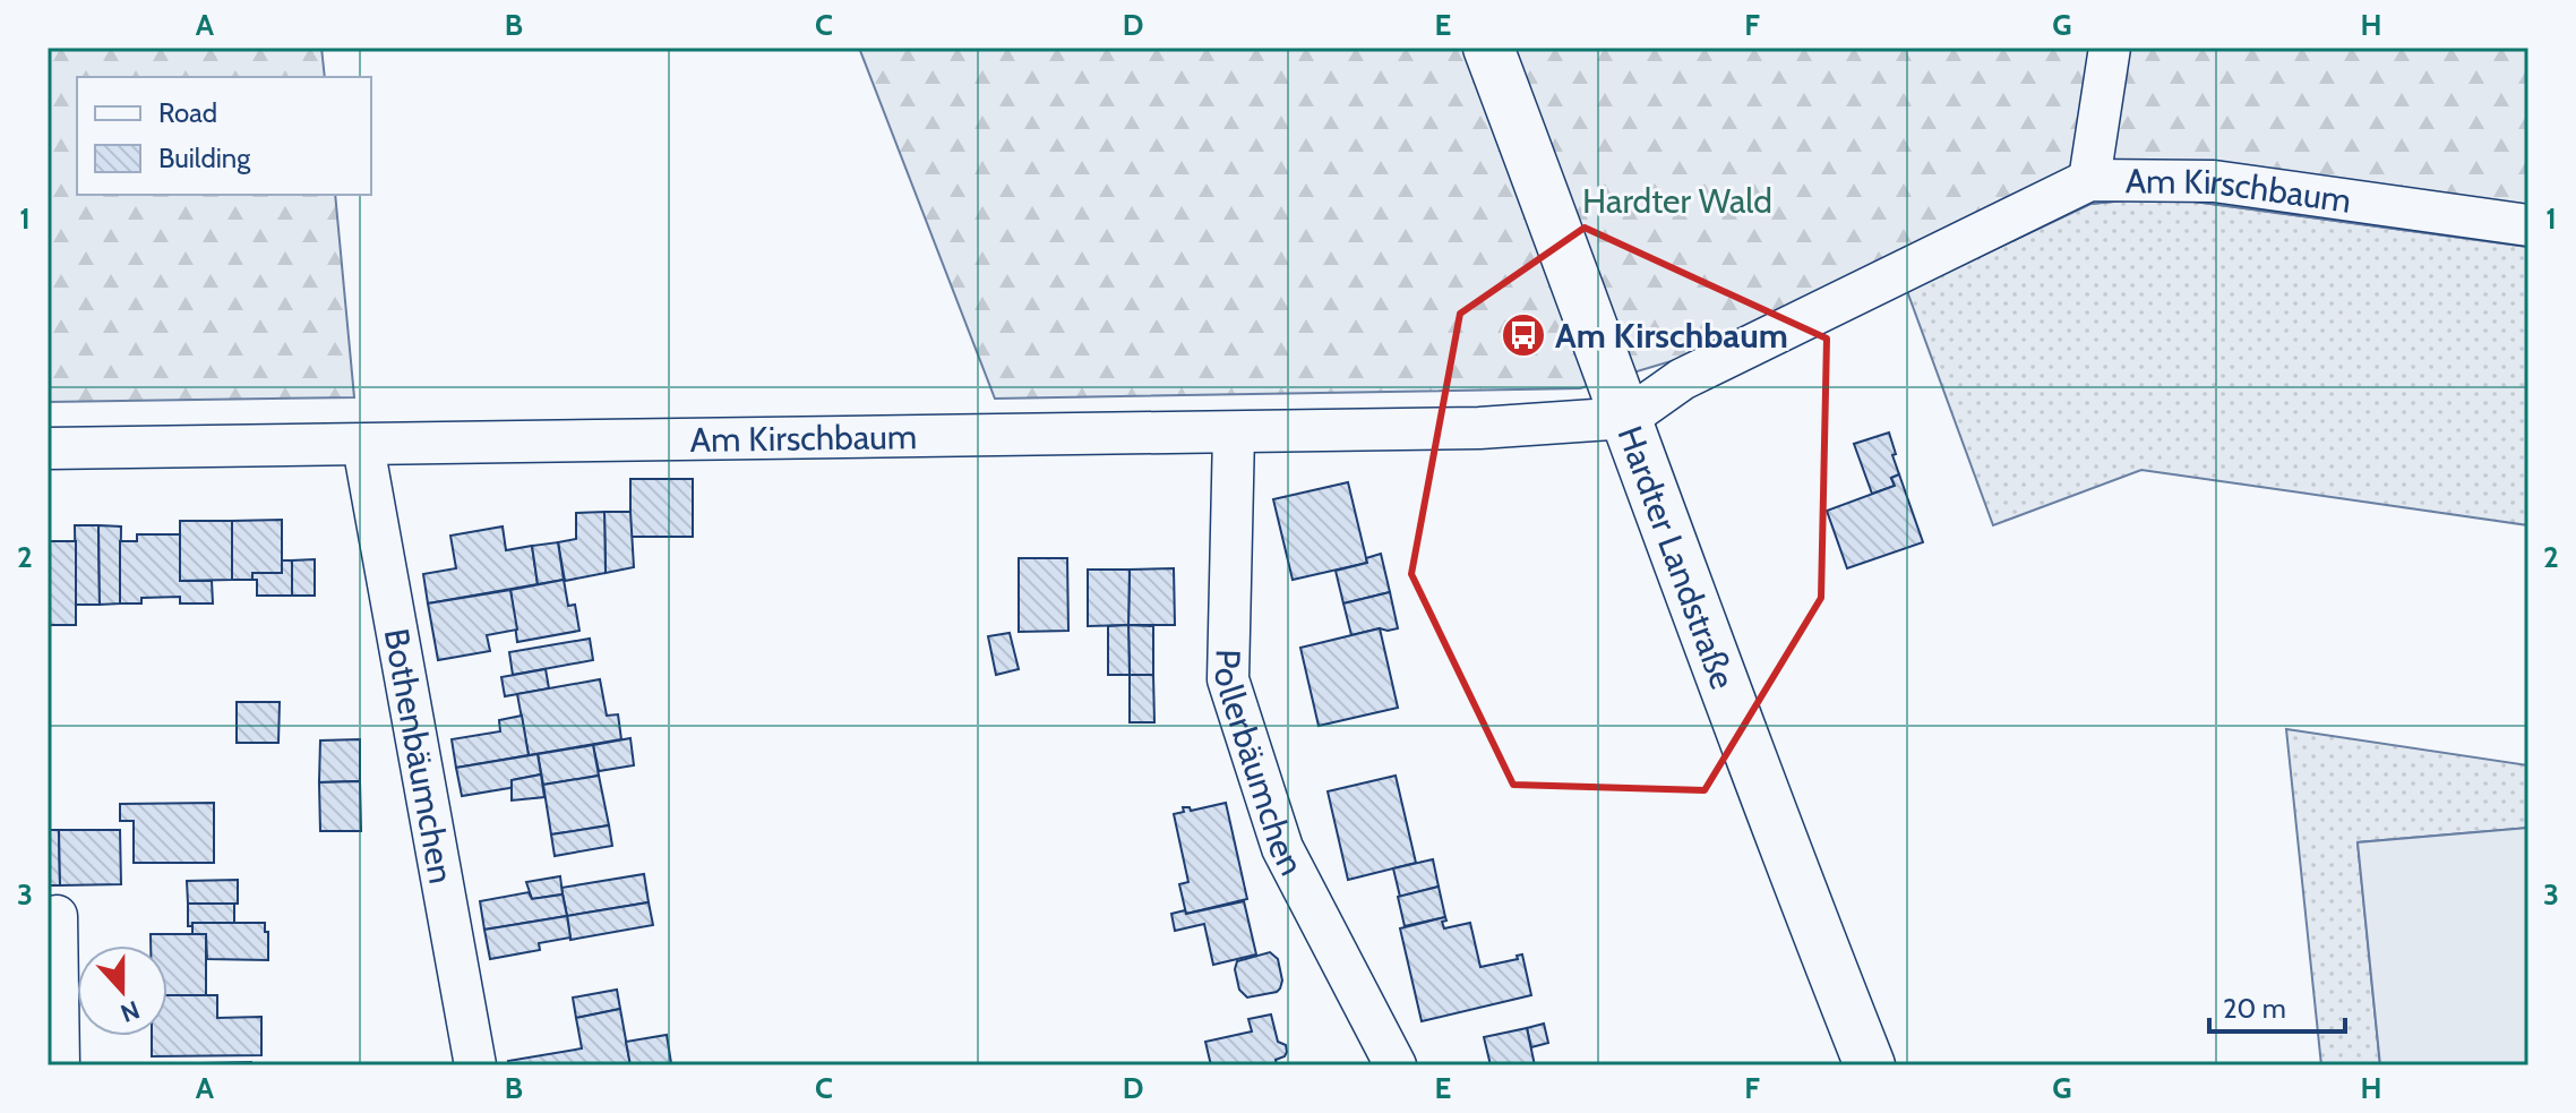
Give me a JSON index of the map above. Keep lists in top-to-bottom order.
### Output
{
  "streets": {
    "main road": ["Hardter Landstraße"],
    "street": ["Am Kirschbaum", "Bothenbäumchen", "Pollerbäumchen"]
  },
  "crossings": [
    ["Am Kirschbaum", "Hardter Landstraße"],
    ["Am Kirschbaum", "Bothenbäumchen"],
    ["Am Kirschbaum", "Pollerbäumchen"]
  ],
  "parks": ["Hardter Wald"],
  "places": {
    "bus stop": ["Am Kirschbaum"]
  },
  "legend": ["Road", "Building"],
  "scale_bar": "20 m",
  "north": "bottom",
  "grid": {
    "columns": [
      "A",
      "B",
      "C",
      "D",
      "E",
      "F",
      "G",
      "H"
    ],
    "rows": ["1", "2", "3"]
  }
}
